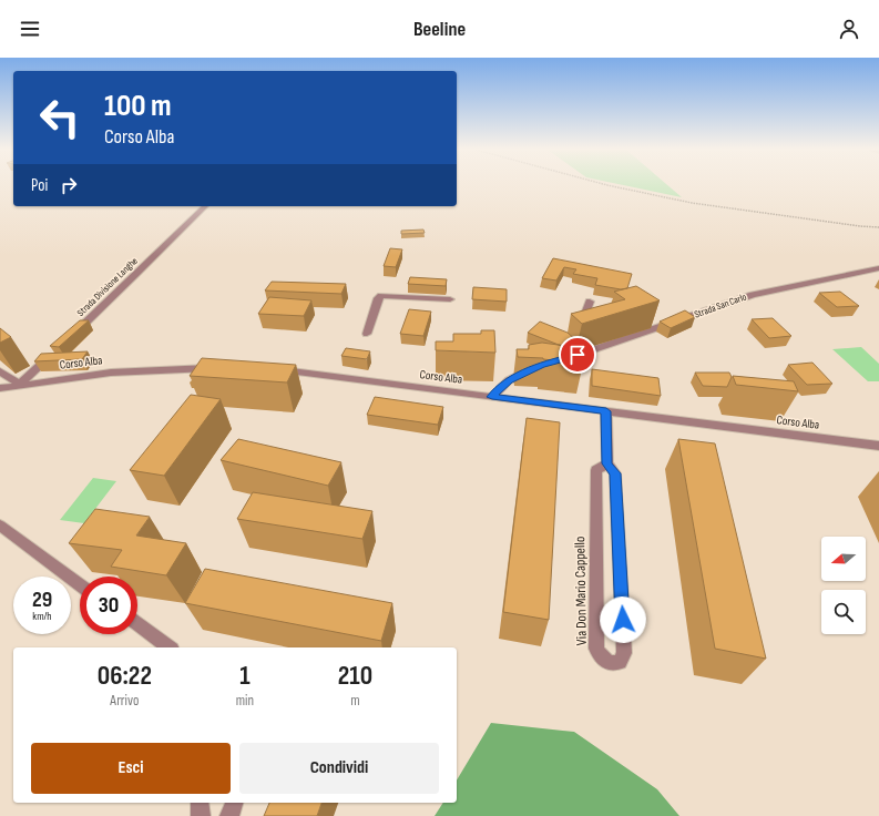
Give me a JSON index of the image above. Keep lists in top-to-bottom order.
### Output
{
  "streets": {
    "street": [
      "Strada Divisione Langhe",
      "Strada San Carlo",
      "Corso Alba",
      "Via Don Mario Cappello"
    ]
  },
  "crossings": [
    ["Corso Alba", "Via Don Mario Cappello"]
  ],
  "north": "left",
  "page": {
    "header": "Beeline",
    "turn": ["100 m", "Corso Alba"],
    "then": "Poi",
    "speed": "29 km/h",
    "limit": "30",
    "eta": [
      "06:22",
      "Arrivo",
      "1",
      "min",
      "210",
      "m"
    ],
    "buttons": ["Esci", "Condividi"]
  }
}
